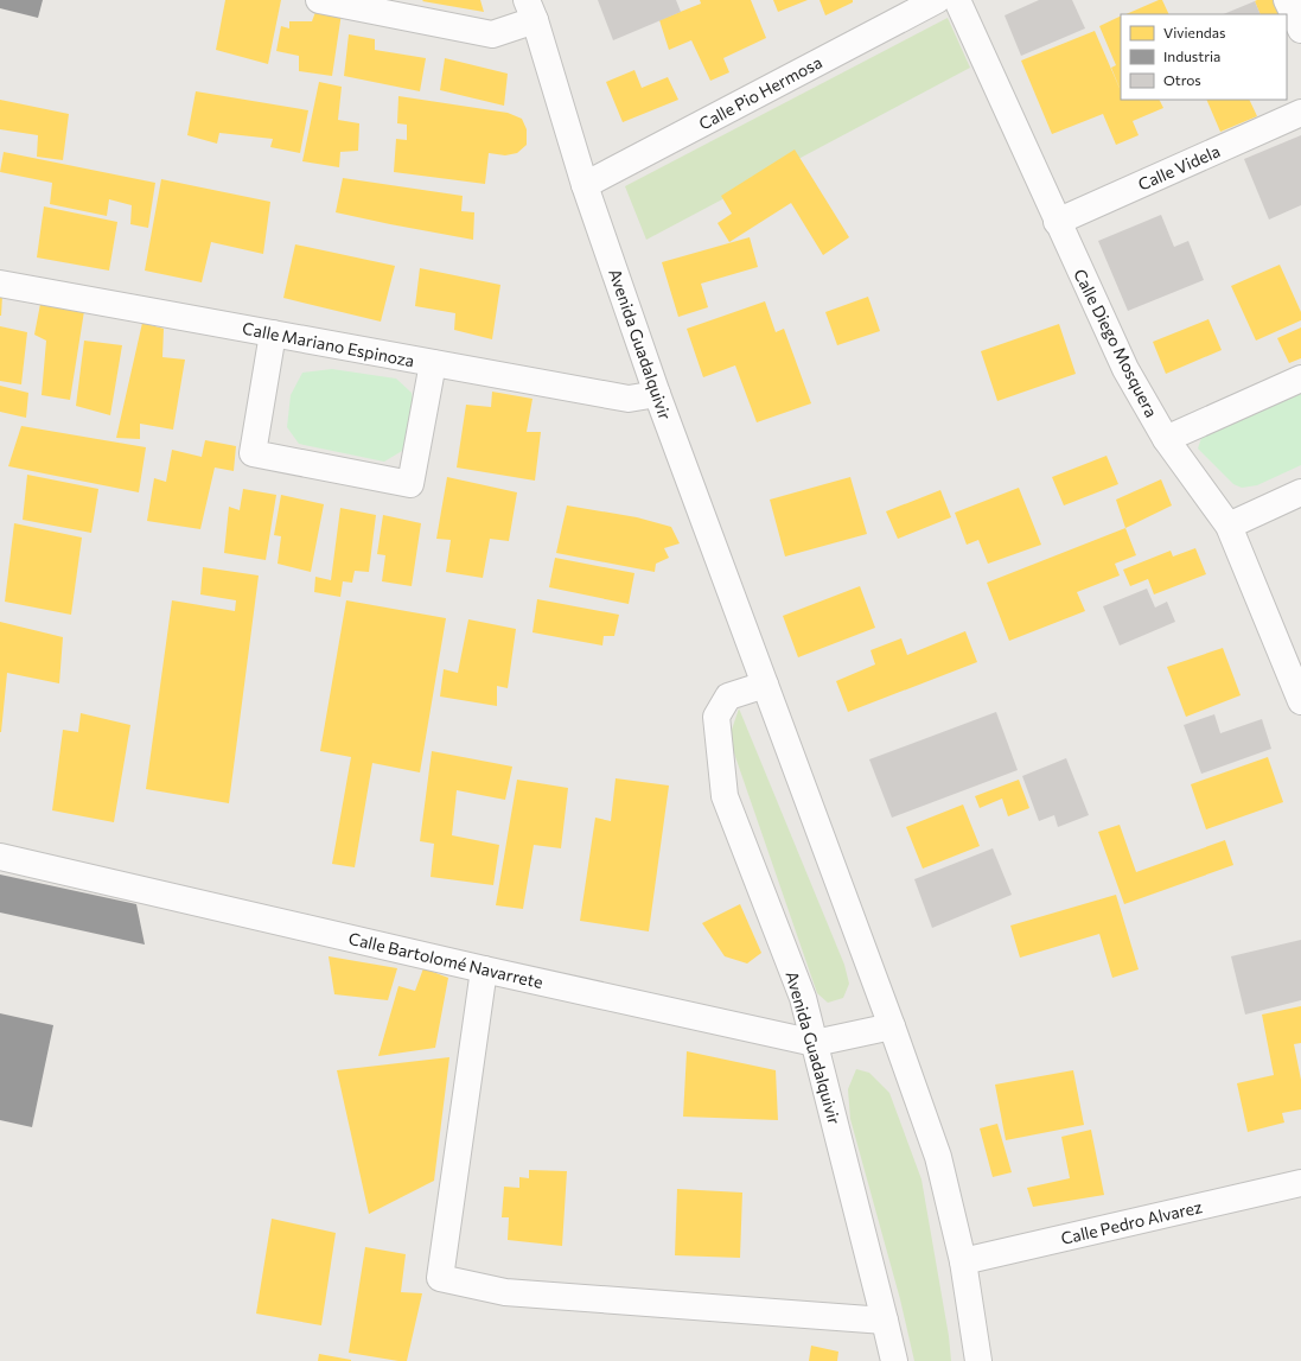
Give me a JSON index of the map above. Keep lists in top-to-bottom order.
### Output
{
  "streets": {
    "street": [
      "Calle Pio Hermosa",
      "Calle Videla",
      "Calle Diego Mosquera",
      "Calle Mariano Espinoza",
      "Avenida Guadalquivir",
      "Calle Bartolomé Navarrete",
      "Calle Pedro Alvarez"
    ]
  },
  "crossings": [
    ["Calle Pio Hermosa", "Avenida Guadalquivir"],
    ["Calle Videla", "Calle Diego Mosquera"],
    ["Calle Mariano Espinoza", "Avenida Guadalquivir"],
    ["Avenida Guadalquivir", "Calle Bartolomé Navarrete"],
    ["Avenida Guadalquivir", "Calle Pedro Alvarez"]
  ],
  "legend": ["Viviendas", "Industria", "Otros"]
}
